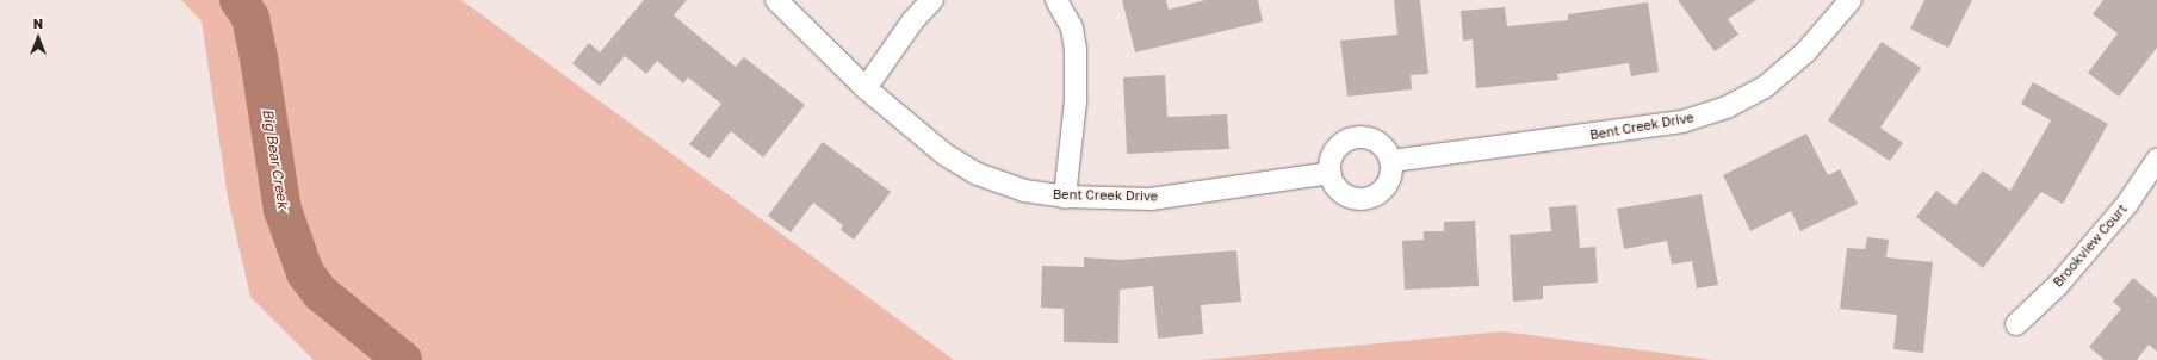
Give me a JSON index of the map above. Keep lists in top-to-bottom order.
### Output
{
  "streets": {
    "street": ["Bent Creek Drive", "Brookview Court"]
  },
  "water": ["Big Bear Creek"],
  "north": "top"
}
